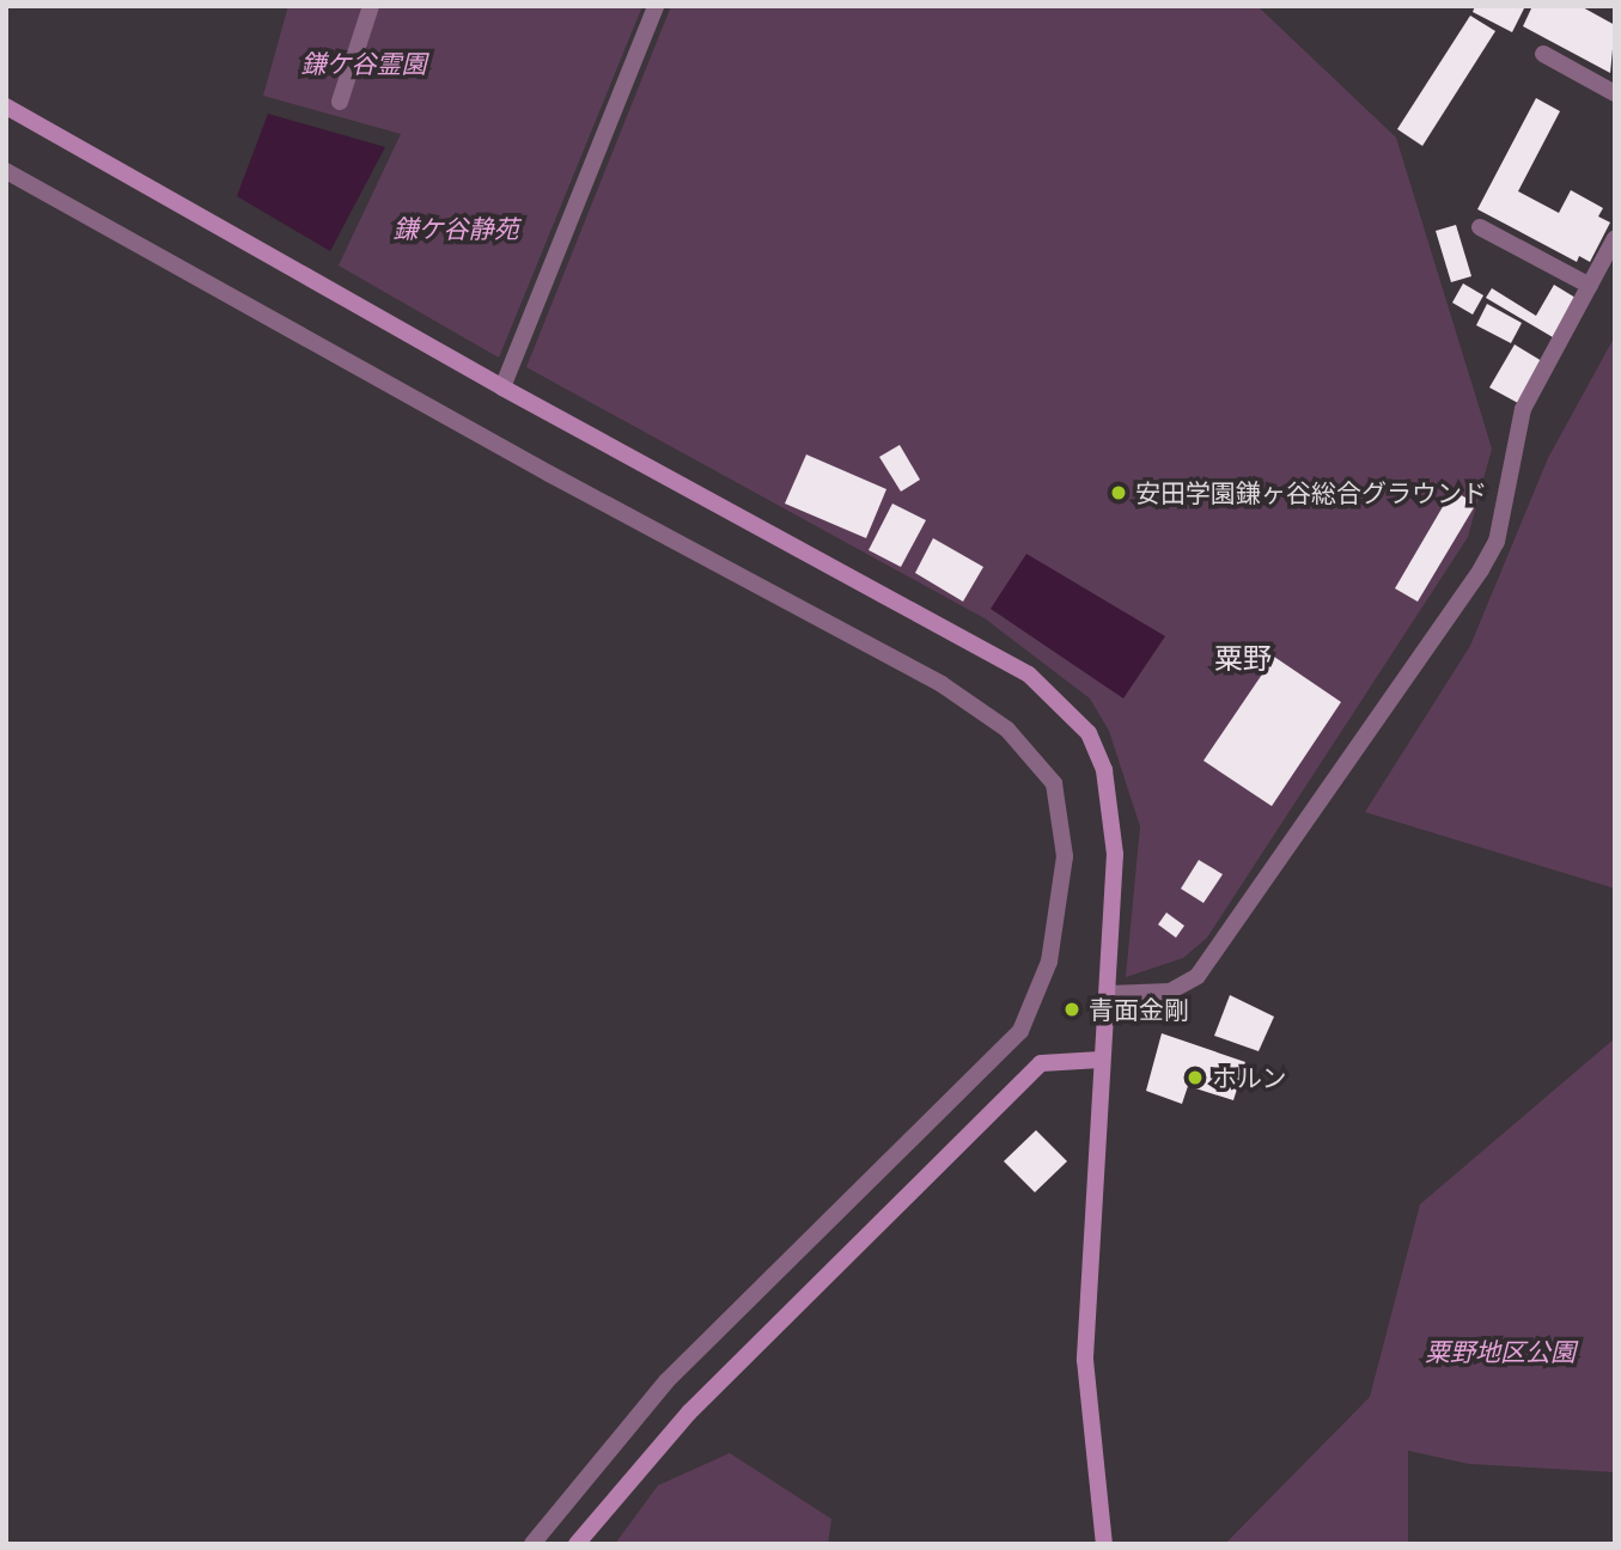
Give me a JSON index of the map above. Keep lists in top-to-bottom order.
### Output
{
  "districts": ["粟野"],
  "parks": ["鎌ケ谷霊園", "鎌ケ谷静苑", "粟野地区公園"],
  "places": ["安田学園鎌ヶ谷総合グラウンド", "青面金剛", "ホルン"]
}
